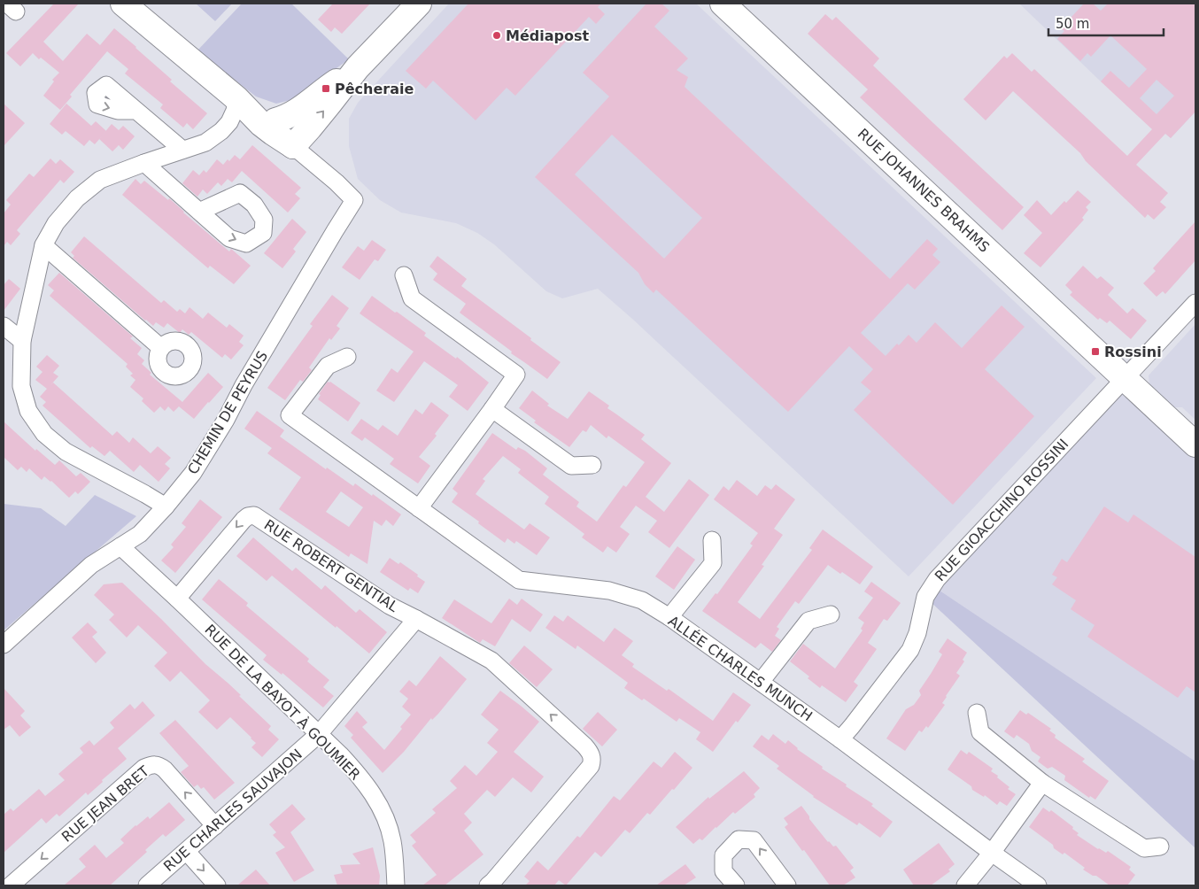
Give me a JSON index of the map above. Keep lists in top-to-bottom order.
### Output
{
  "streets": {
    "street": [
      "RUE JOHANNES BRAHMS",
      "CHEMIN DE PEYRUS",
      "RUE GIOACCHINO ROSSINI",
      "RUE ROBERT GENTIAL",
      "ALLÉE CHARLES MUNCH",
      "RUE DE LA BAYOT À GOUMIER",
      "RUE JEAN BRET",
      "RUE CHARLES SAUVAJON"
    ]
  },
  "crossings": [
    ["RUE JOHANNES BRAHMS", "RUE GIOACCHINO ROSSINI"],
    ["CHEMIN DE PEYRUS", "RUE DE LA BAYOT À GOUMIER"],
    ["RUE GIOACCHINO ROSSINI", "ALLÉE CHARLES MUNCH"],
    ["RUE ROBERT GENTIAL", "RUE DE LA BAYOT À GOUMIER"],
    ["RUE ROBERT GENTIAL", "RUE CHARLES SAUVAJON"],
    ["RUE DE LA BAYOT À GOUMIER", "RUE CHARLES SAUVAJON"],
    ["RUE JEAN BRET", "RUE CHARLES SAUVAJON"]
  ],
  "places": {
    "other": ["Médiapost"],
    "transit": ["Pêcheraie", "Rossini"]
  },
  "scale_bar": "50 m"
}
